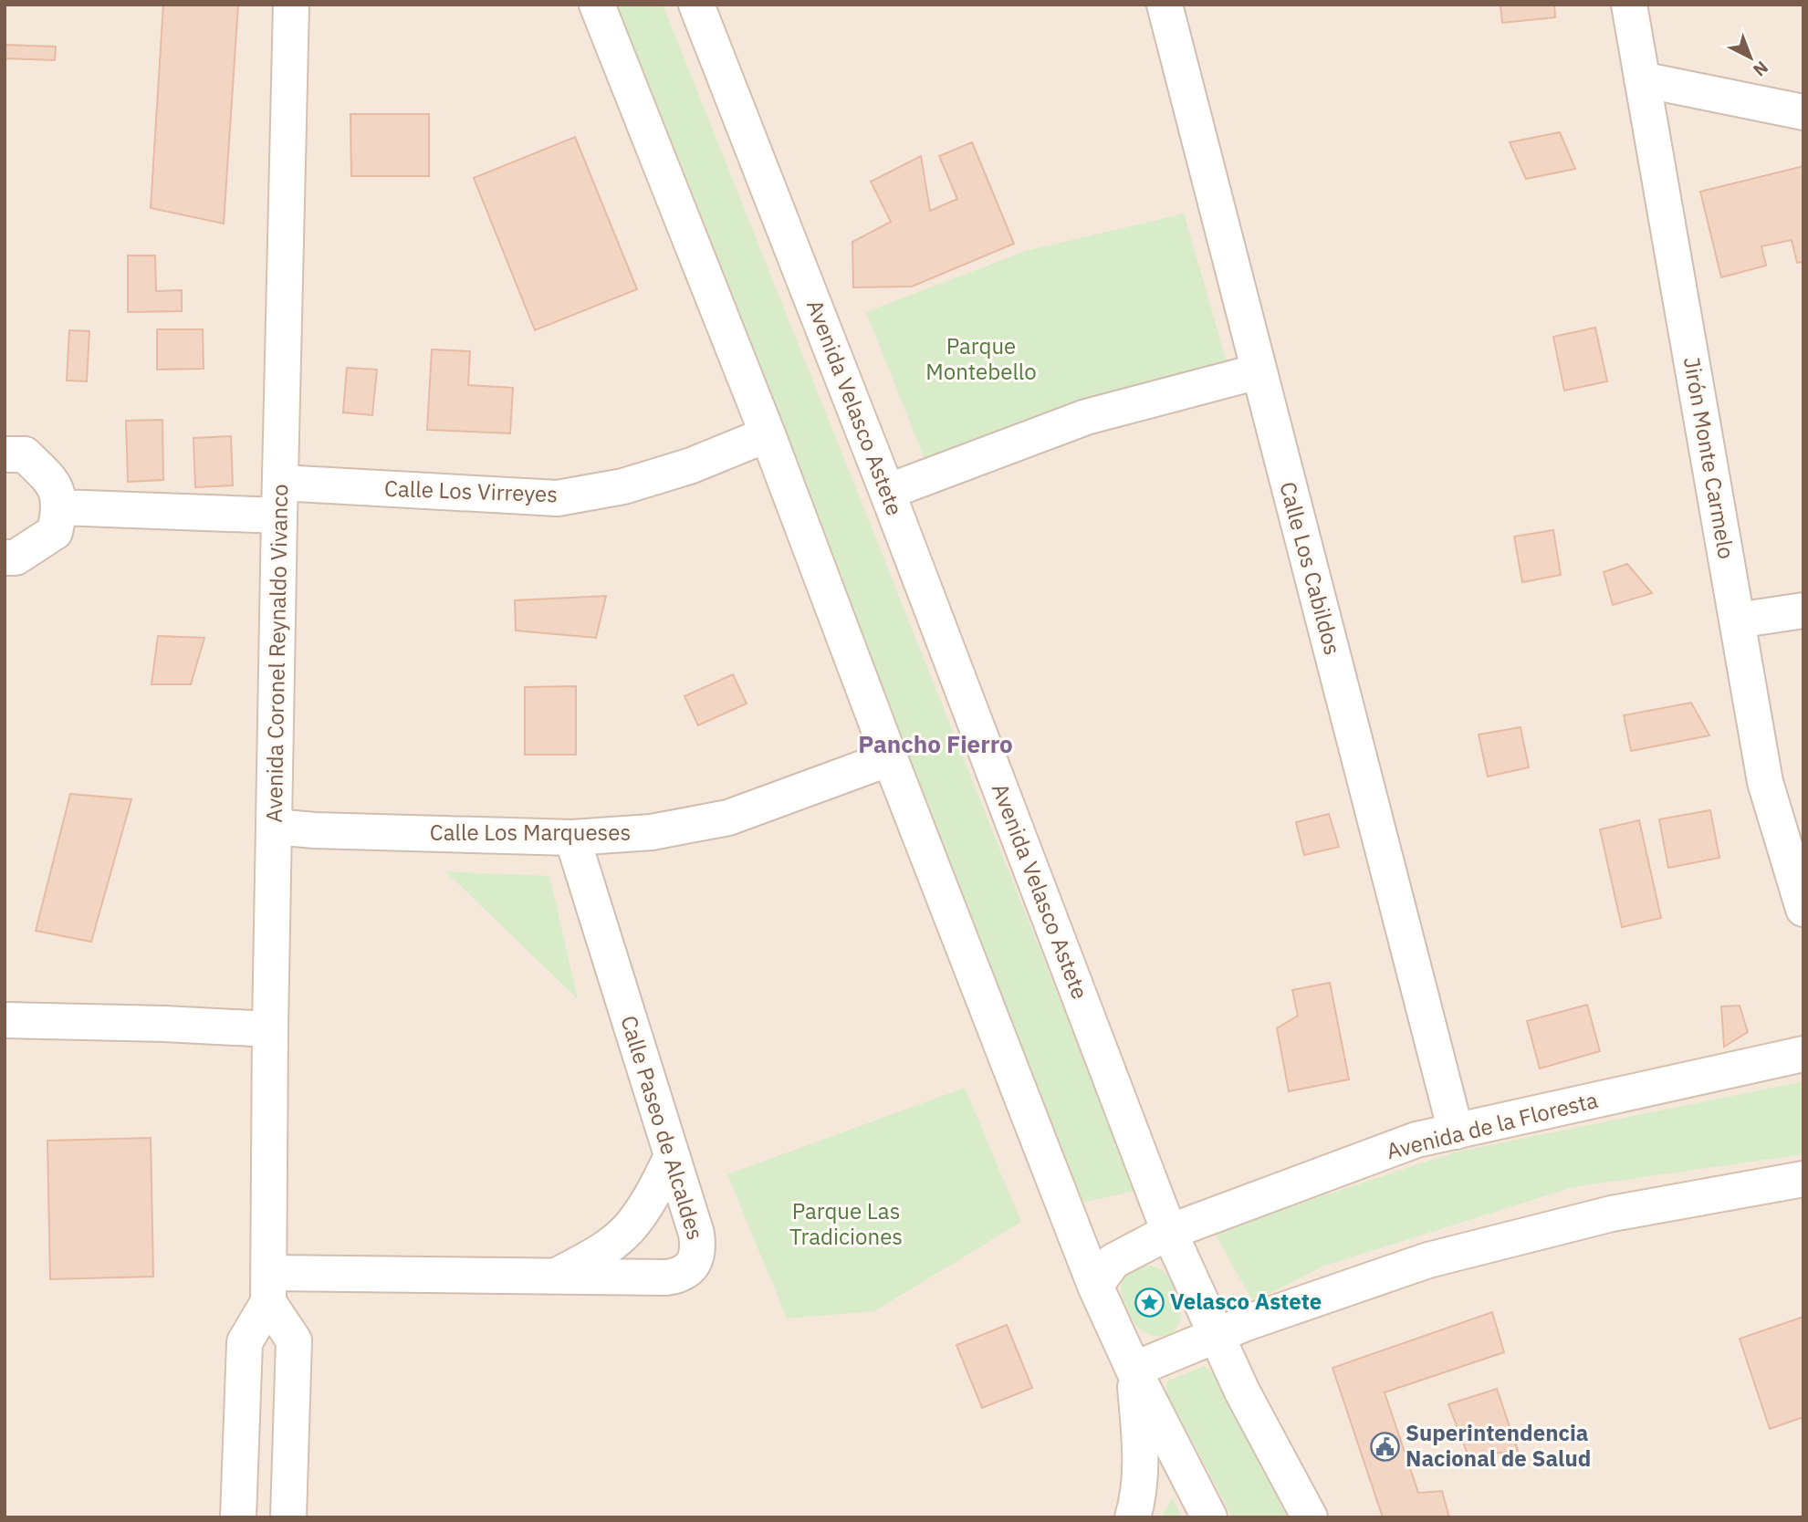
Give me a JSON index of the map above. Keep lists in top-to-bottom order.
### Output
{
  "streets": {
    "street": [
      "Avenida Velasco Astete",
      "Jirón Monte Carmelo",
      "Calle Los Virreyes",
      "Calle Los Cabildos",
      "Avenida Coronel Reynaldo Vivanco",
      "Calle Los Marqueses",
      "Avenida de la Floresta",
      "Calle Paseo de Alcaldes"
    ]
  },
  "crossings": [
    ["Avenida Velasco Astete", "Avenida de la Floresta"],
    ["Calle Los Virreyes", "Avenida Coronel Reynaldo Vivanco"],
    ["Calle Los Cabildos", "Avenida de la Floresta"],
    ["Avenida Coronel Reynaldo Vivanco", "Calle Los Marqueses"],
    ["Avenida Coronel Reynaldo Vivanco", "Calle Paseo de Alcaldes"],
    ["Calle Los Marqueses", "Calle Paseo de Alcaldes"]
  ],
  "districts": ["Pancho Fierro"],
  "parks": ["Parque Montebello", "Parque Las Tradiciones"],
  "places": {
    "place": ["Velasco Astete"],
    "public building": ["Superintendencia Nacional de Salud"]
  },
  "north": "bottom right"
}
